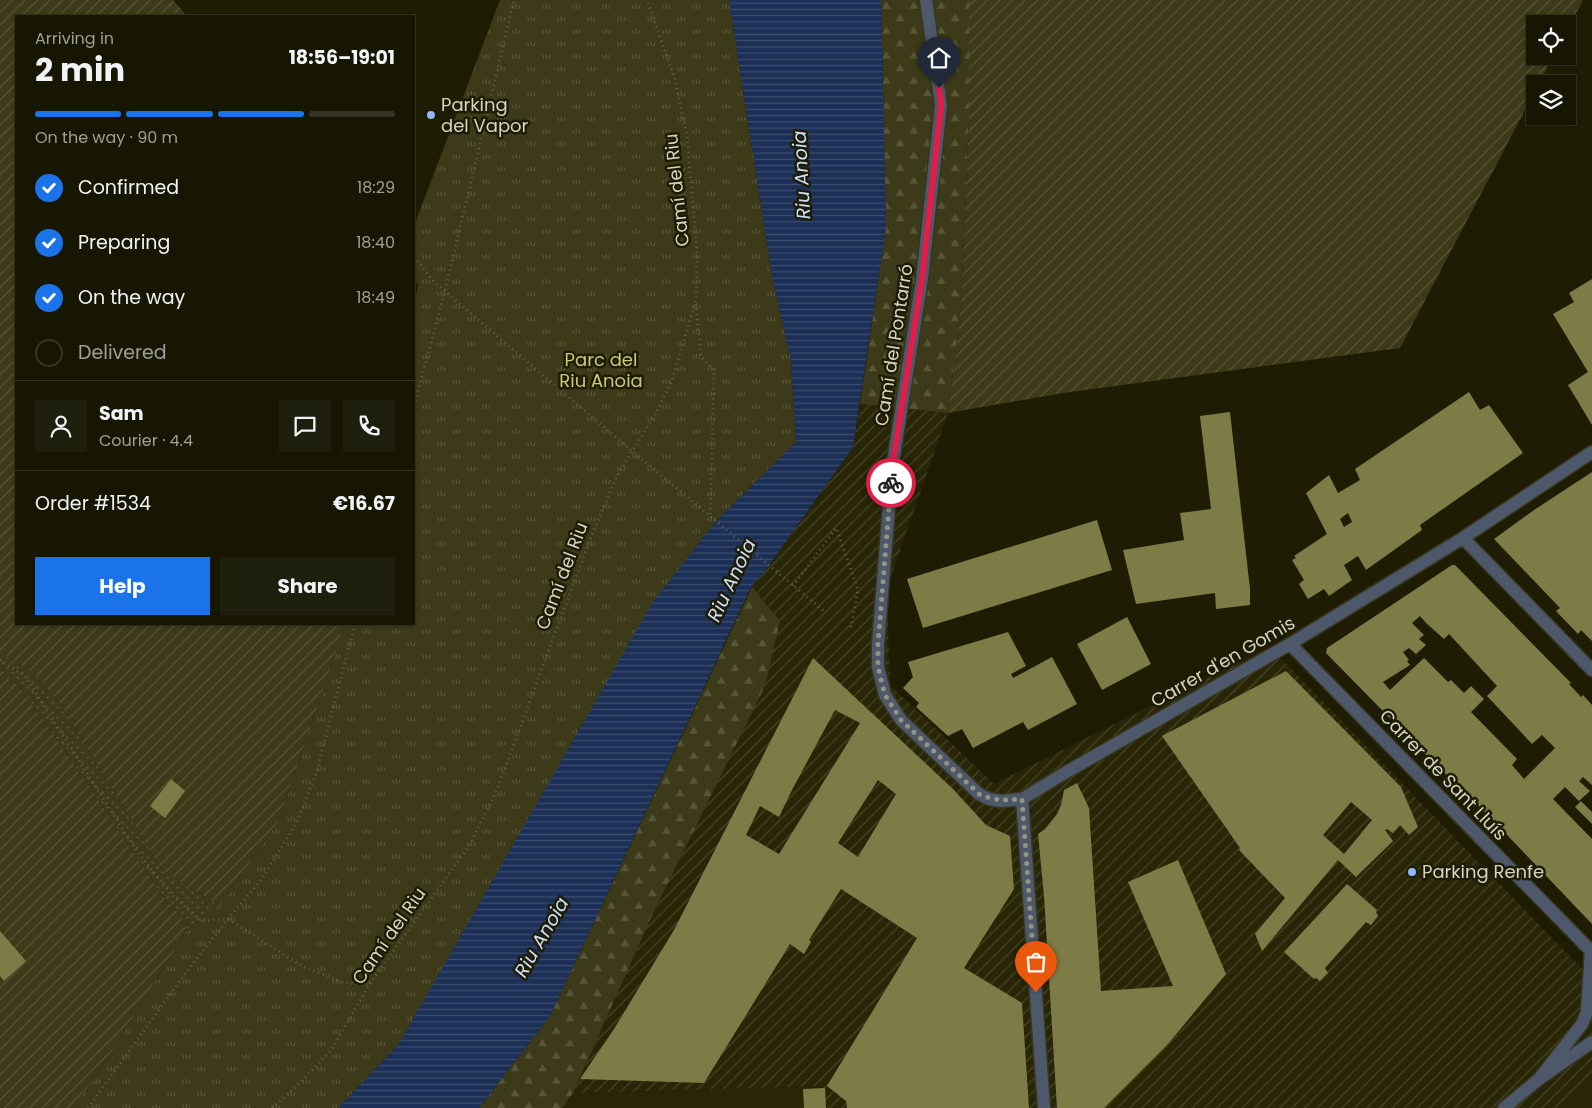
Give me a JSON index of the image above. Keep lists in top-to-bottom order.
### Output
{
  "streets": {
    "street": ["Camí del Pontarró", "Carrer d'en Gomis", "Carrer de Sant Lluís"],
    "path": ["Camí del Riu"]
  },
  "crossings": [
    ["Camí del Pontarró", "Carrer d'en Gomis"],
    ["Carrer d'en Gomis", "Carrer de Sant Lluís"]
  ],
  "water": ["Riu Anoia"],
  "parks": ["Parc del Riu Anoia"],
  "places": ["Parking del Vapor", "Parking Renfe"],
  "page": {
    "heading": ["2 min", "Arriving in", "18:56–19:01"],
    "panel": [
      "Sam",
      "Courier · 4.4",
      "Order #1534",
      "€16.67"
    ],
    "bar": "On the way · 90 m",
    "list": [
      ["Confirmed", "18:29"],
      ["Preparing", "18:40"],
      ["On the way", "18:49"],
      "Delivered"
    ],
    "buttons": ["Help", "Share"]
  }
}
